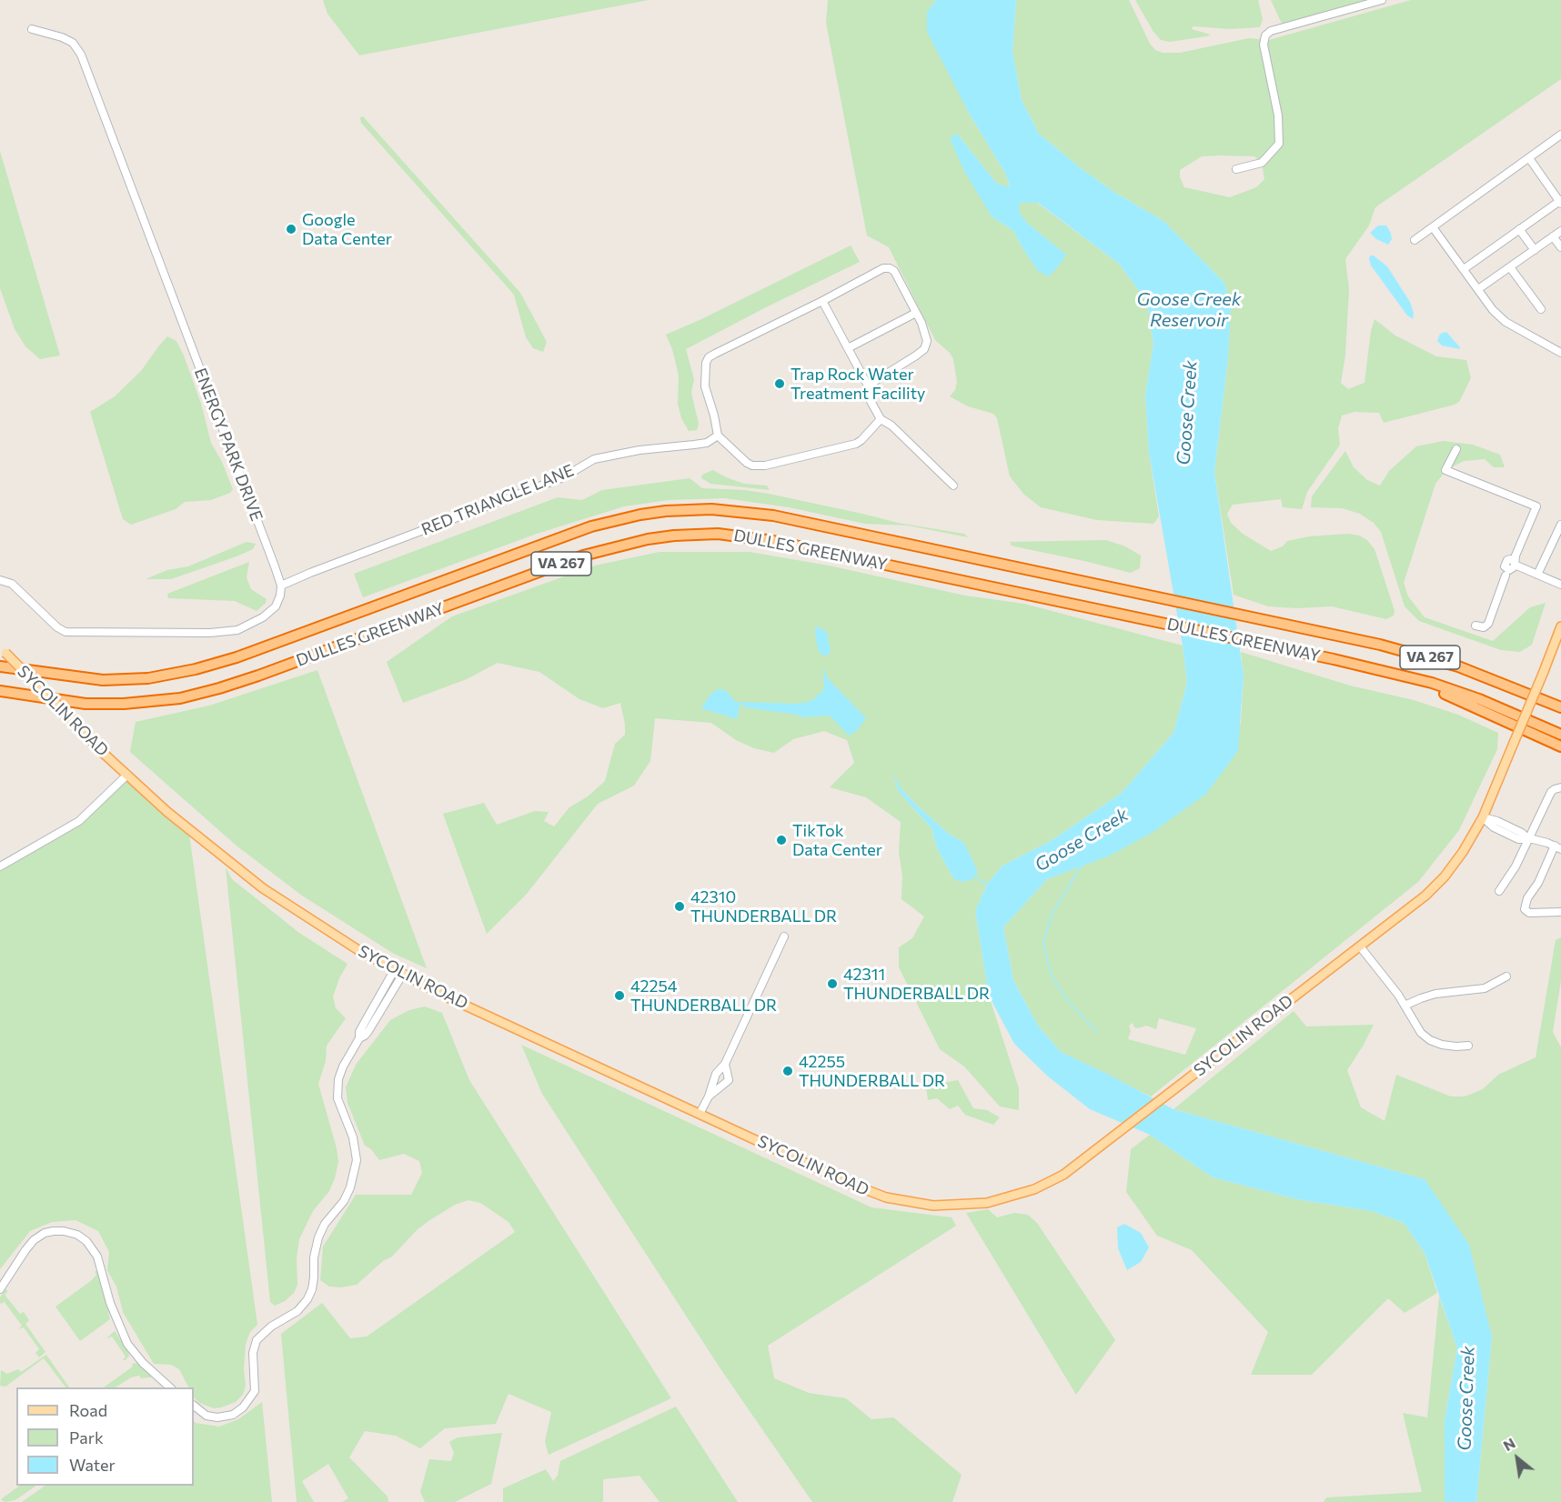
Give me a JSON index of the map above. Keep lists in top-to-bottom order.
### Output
{
  "streets": {
    "highway": ["DULLES GREENWAY", "VA 267"],
    "main road": ["SYCOLIN ROAD"],
    "street": ["ENERGY PARK DRIVE", "RED TRIANGLE LANE"]
  },
  "crossings": [
    ["ENERGY PARK DRIVE", "RED TRIANGLE LANE"]
  ],
  "water": ["Goose Creek Reservoir", "Goose Creek"],
  "places": [
    "Google Data Center",
    "Trap Rock Water Treatment Facility",
    "TikTok Data Center",
    "42310 THUNDERBALL DR",
    "42311 THUNDERBALL DR",
    "42254 THUNDERBALL DR",
    "42255 THUNDERBALL DR"
  ],
  "legend": ["Road", "Park", "Water"],
  "north": "top left"
}
